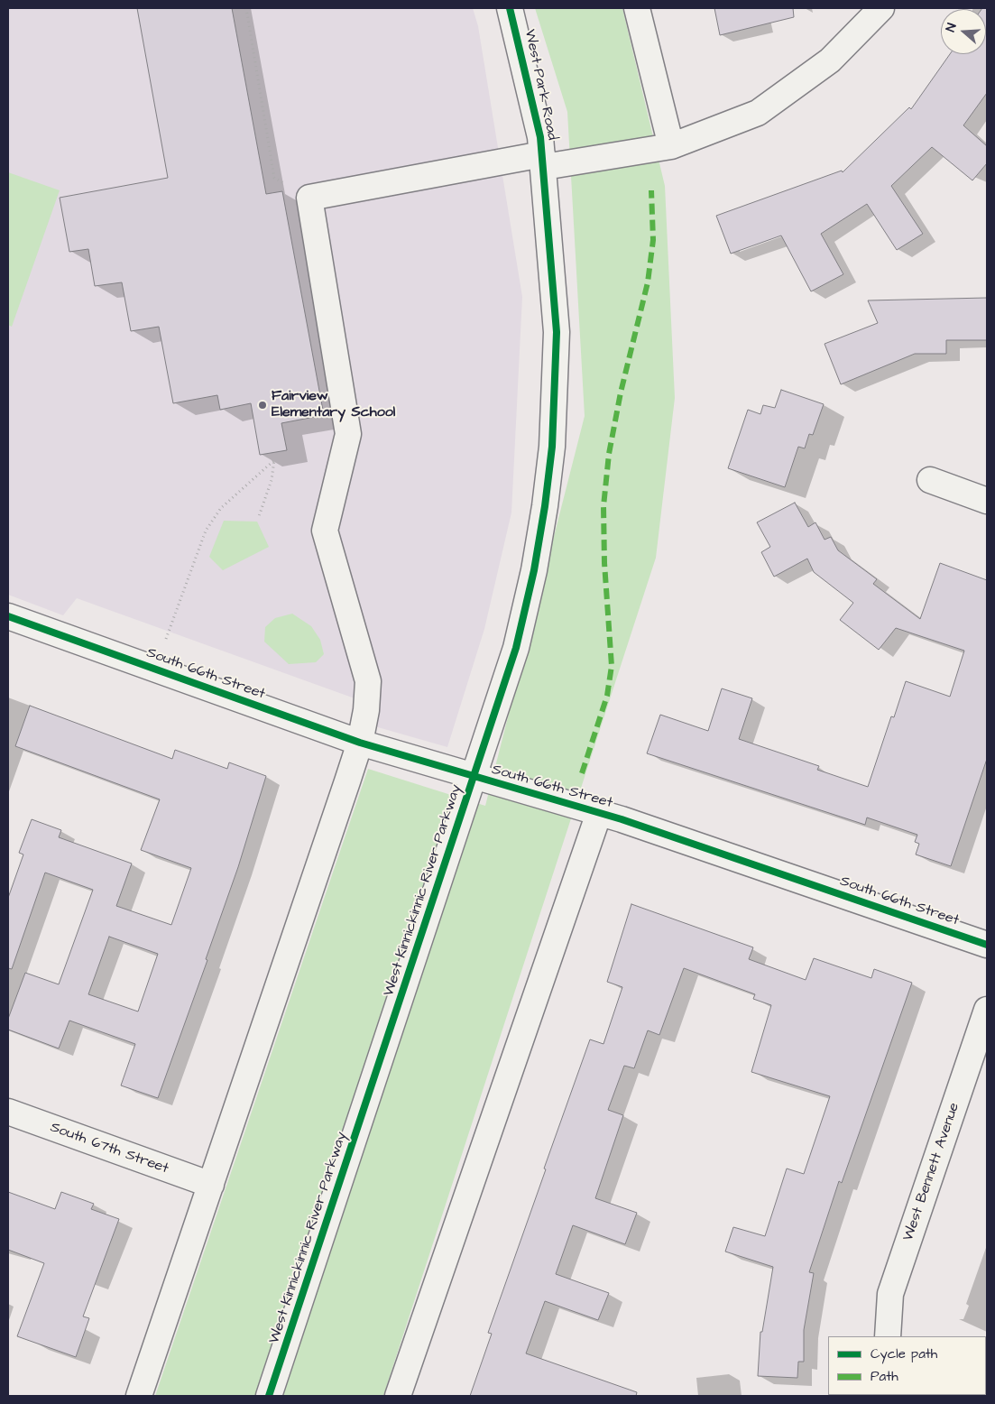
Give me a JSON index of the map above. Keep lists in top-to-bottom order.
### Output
{
  "streets": {
    "street": [
      "West Park Road",
      "South 66th Street",
      "West Kinnickinnic River Parkway",
      "South 67th Street",
      "West Bennett Avenue"
    ]
  },
  "crossings": [
    ["West Park Road", "West Kinnickinnic River Parkway"],
    ["South 66th Street", "West Kinnickinnic River Parkway"]
  ],
  "places": ["Fairview Elementary School"],
  "legend": ["Cycle path", "Path"],
  "north": "left"
}
